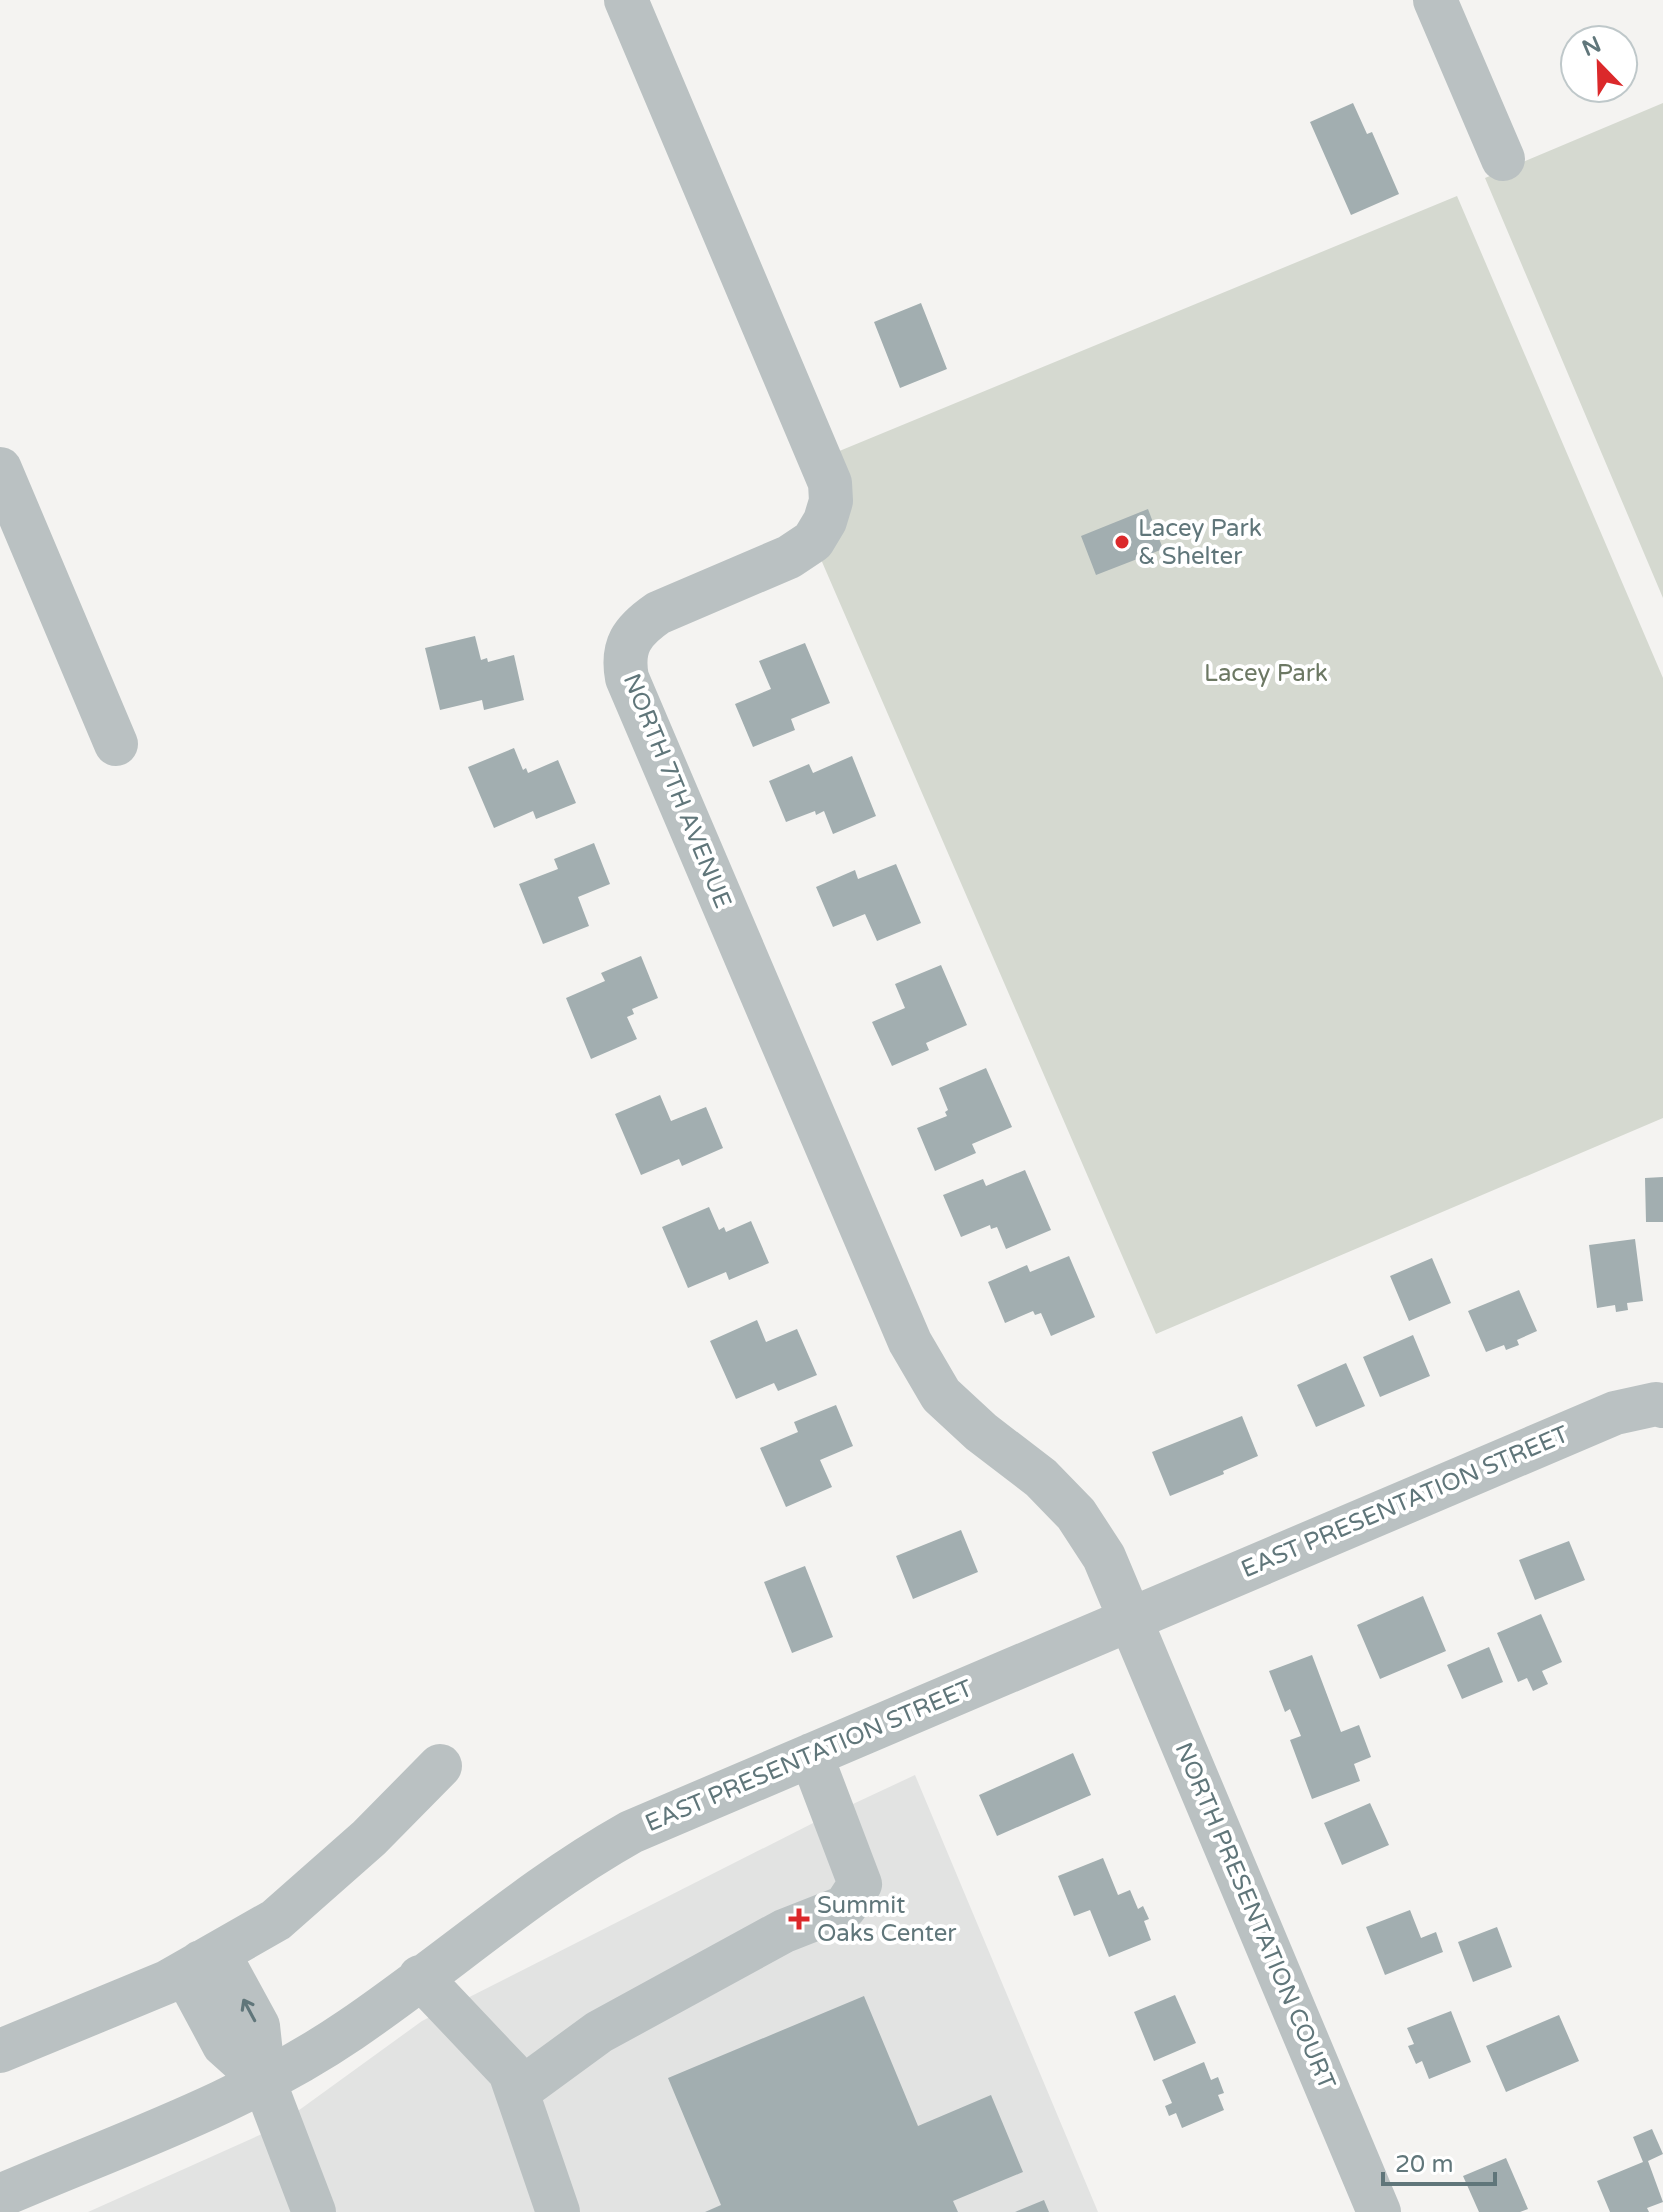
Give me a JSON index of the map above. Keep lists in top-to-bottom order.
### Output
{
  "streets": {
    "street": ["NORTH 7TH AVENUE", "EAST PRESENTATION STREET", "NORTH PRESENTATION COURT"]
  },
  "crossings": [
    ["NORTH 7TH AVENUE", "EAST PRESENTATION STREET"],
    ["NORTH 7TH AVENUE", "NORTH PRESENTATION COURT"],
    ["EAST PRESENTATION STREET", "NORTH PRESENTATION COURT"]
  ],
  "parks": ["Lacey Park"],
  "places": {
    "other": ["Lacey Park & Shelter"],
    "health": ["Summit Oaks Center"]
  },
  "scale_bar": "20 m",
  "north": "top left"
}
